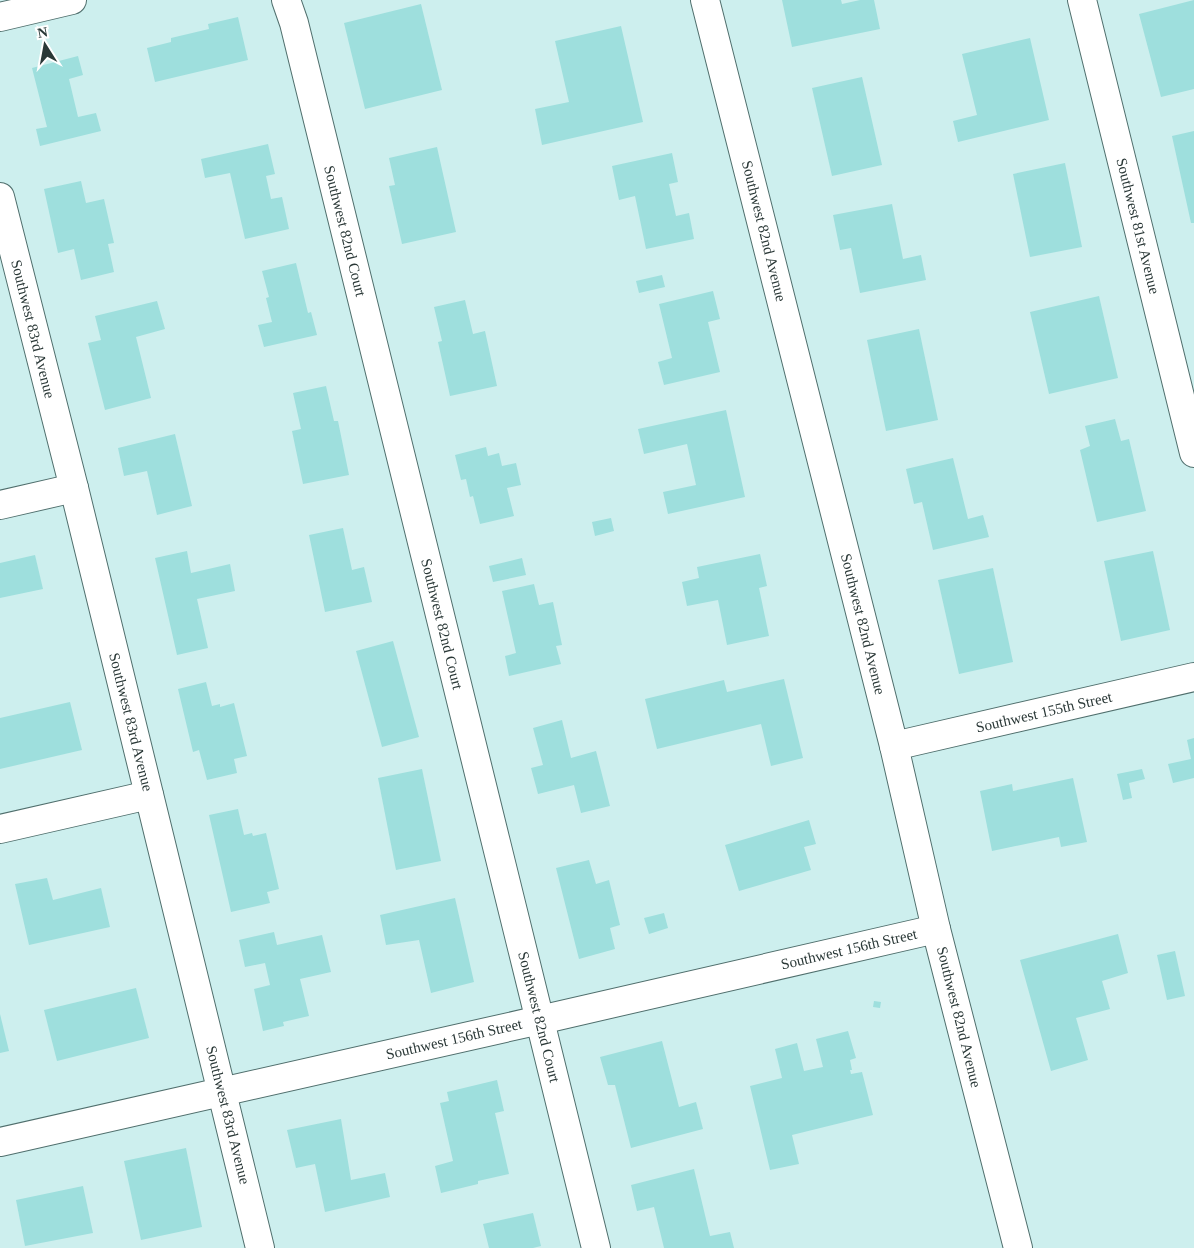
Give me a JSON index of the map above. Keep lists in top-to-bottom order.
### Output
{
  "streets": {
    "street": [
      "Southwest 81st Avenue",
      "Southwest 82nd Court",
      "Southwest 82nd Avenue",
      "Southwest 83rd Avenue",
      "Southwest 155th Street",
      "Southwest 156th Street"
    ]
  },
  "crossings": [
    ["Southwest 82nd Court", "Southwest 156th Street"],
    ["Southwest 82nd Avenue", "Southwest 155th Street"],
    ["Southwest 82nd Avenue", "Southwest 156th Street"],
    ["Southwest 83rd Avenue", "Southwest 156th Street"]
  ],
  "north": "top"
}
